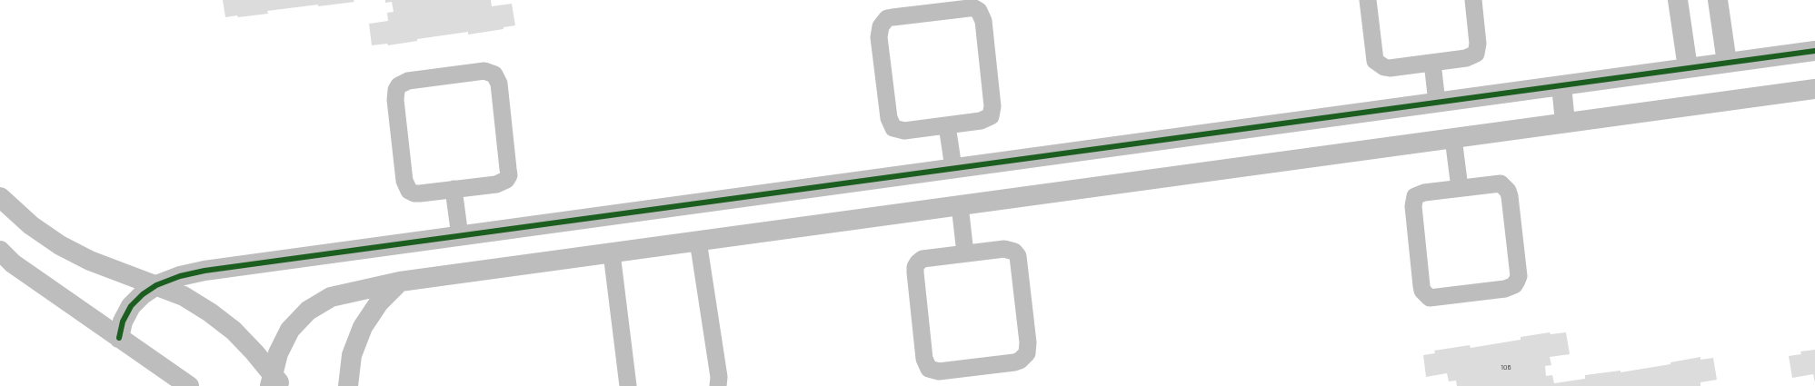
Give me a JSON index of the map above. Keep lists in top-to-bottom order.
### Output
{
  "house_numbers": ["106"]
}
